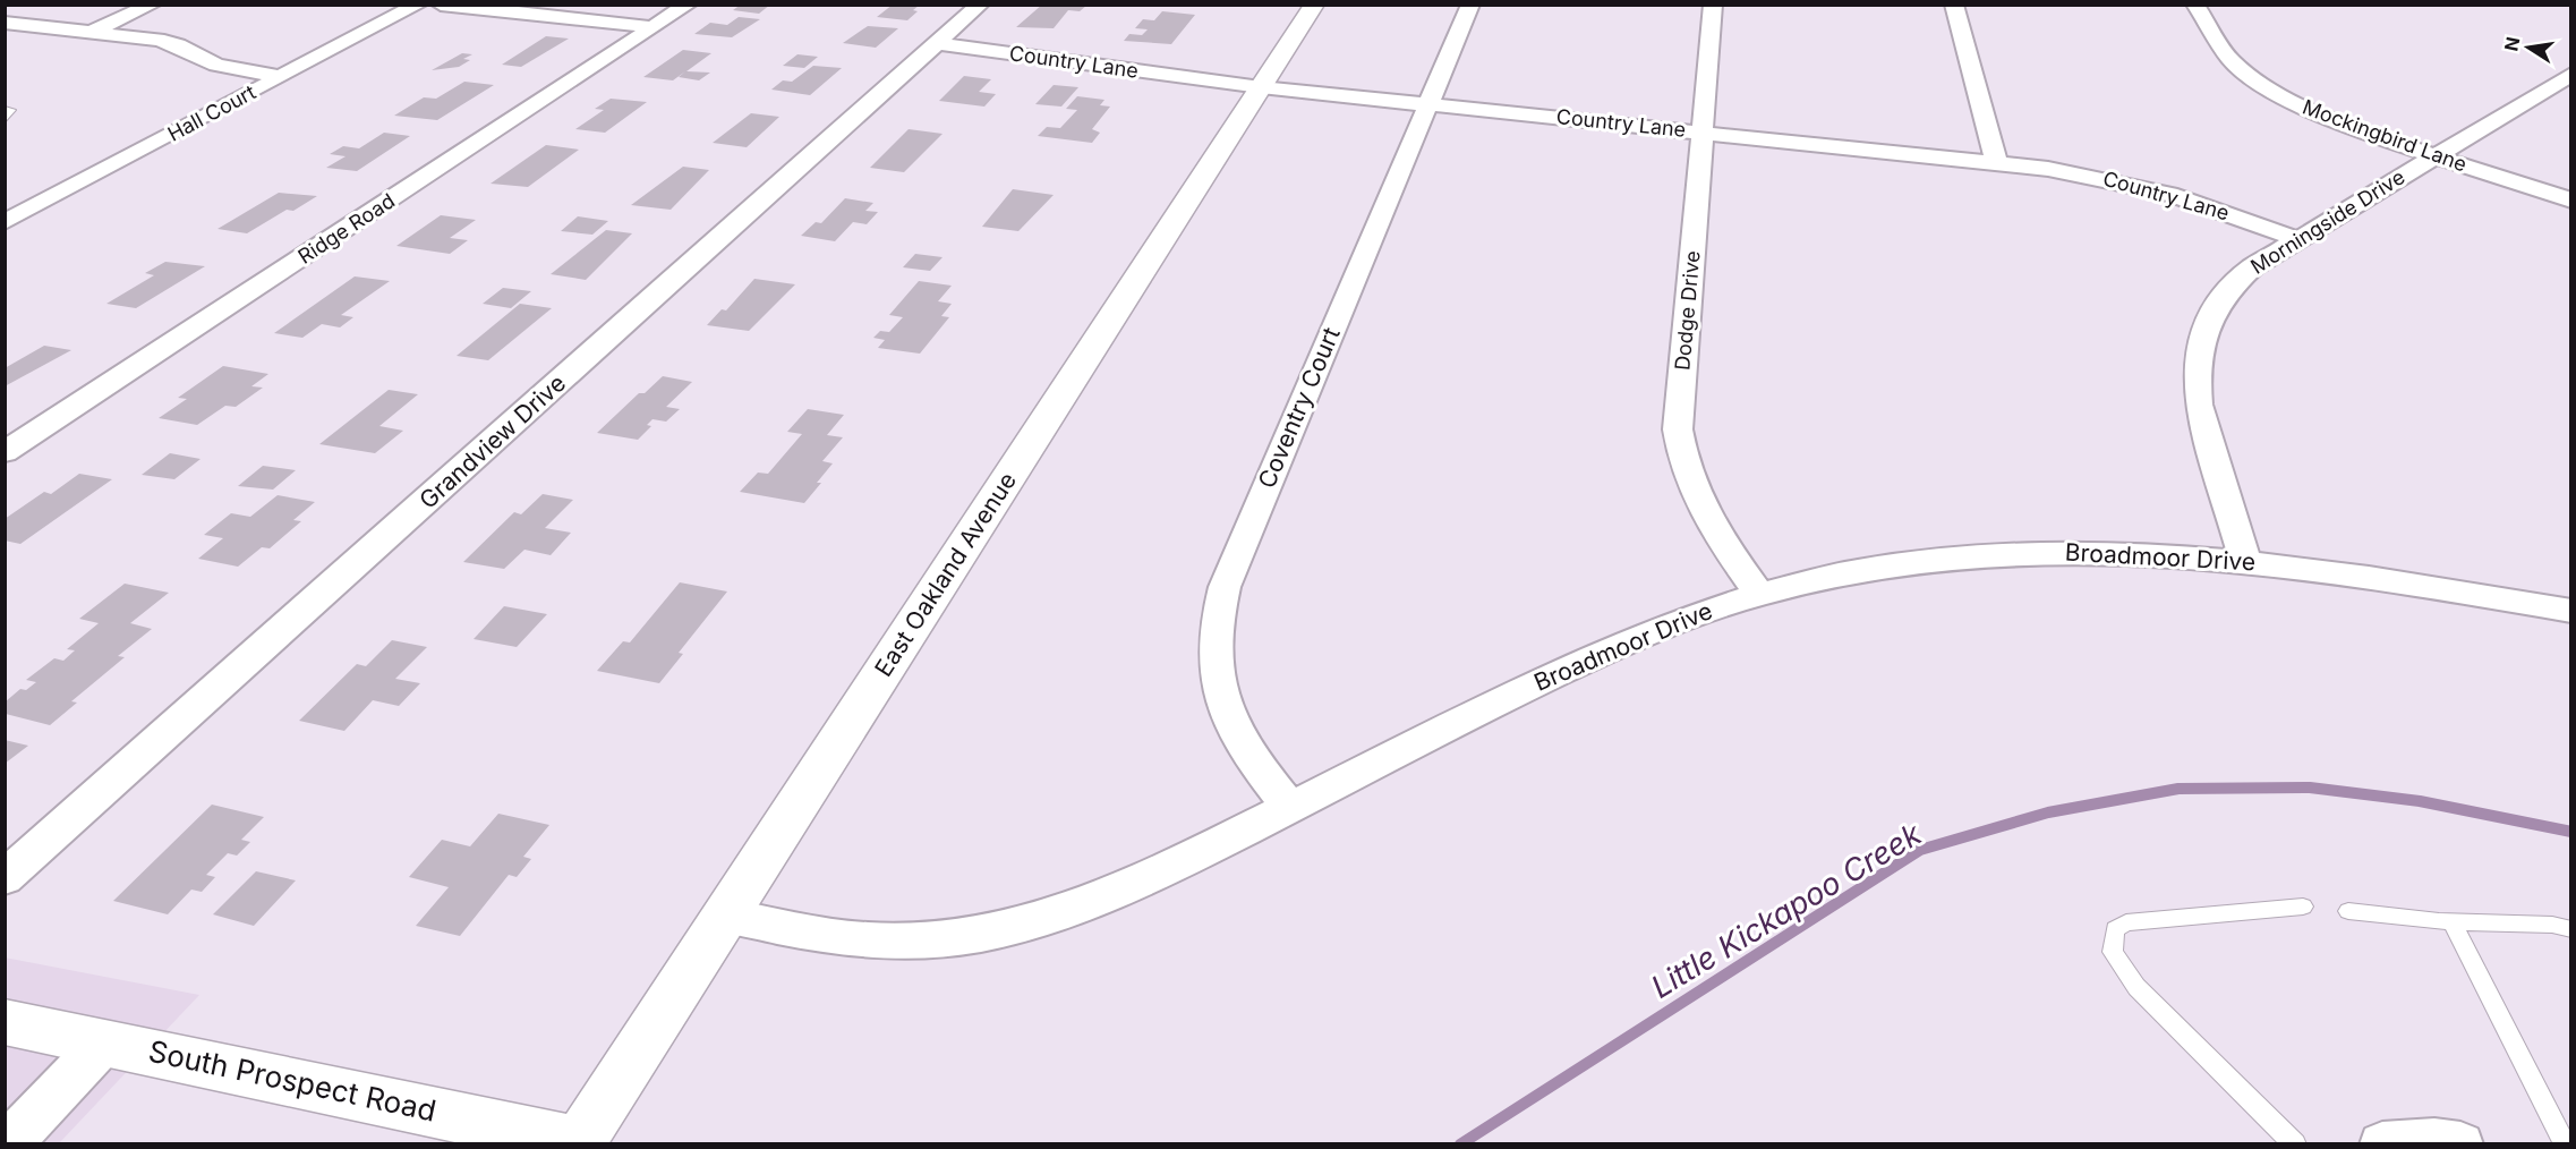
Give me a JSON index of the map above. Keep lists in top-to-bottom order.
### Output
{
  "streets": {
    "main road": ["East Oakland Avenue", "South Prospect Road"],
    "street": [
      "Country Lane",
      "Hall Court",
      "Mockingbird Lane",
      "Morningside Drive",
      "Ridge Road",
      "Dodge Drive",
      "Coventry Court",
      "Grandview Drive",
      "Broadmoor Drive"
    ]
  },
  "crossings": [
    ["Country Lane", "Morningside Drive"],
    ["Country Lane", "Dodge Drive"],
    ["Country Lane", "Coventry Court"],
    ["Country Lane", "Grandview Drive"],
    ["Country Lane", "East Oakland Avenue"],
    ["Mockingbird Lane", "Morningside Drive"],
    ["Morningside Drive", "Broadmoor Drive"],
    ["Dodge Drive", "Broadmoor Drive"],
    ["Coventry Court", "Broadmoor Drive"],
    ["Broadmoor Drive", "East Oakland Avenue"],
    ["East Oakland Avenue", "South Prospect Road"]
  ],
  "water": ["Little Kickapoo Creek"],
  "north": "left"
}
